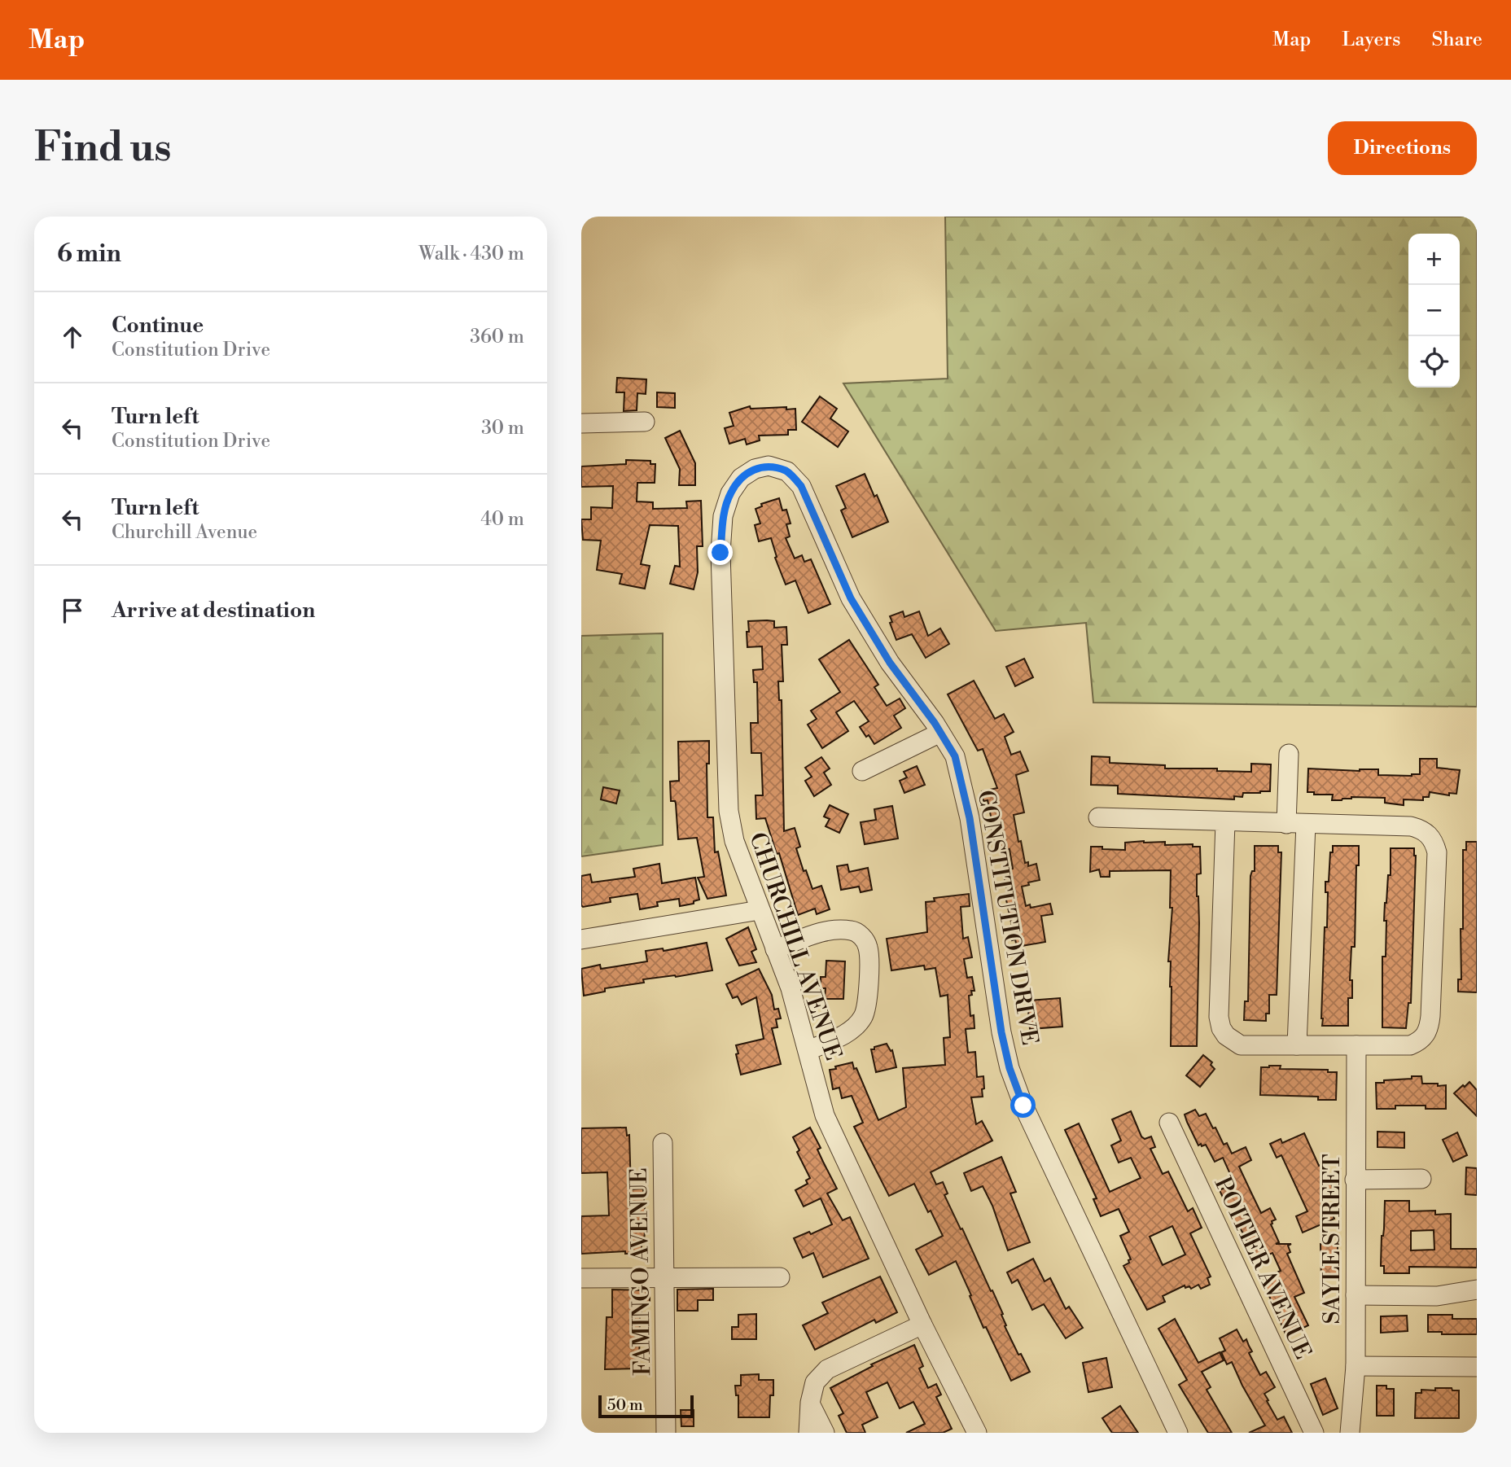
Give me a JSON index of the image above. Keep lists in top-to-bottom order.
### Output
{
  "streets": {
    "street": [
      "CONSTITUTION DRIVE",
      "CHURCHILL AVENUE",
      "SAYLE STREET",
      "POITIER AVENUE",
      "FAMINGO AVENUE"
    ]
  },
  "crossings": [
    ["CONSTITUTION DRIVE", "CHURCHILL AVENUE"]
  ],
  "scale_bar": "50 m",
  "page": {
    "header": "Map",
    "nav": ["Map", "Layers", "Share"],
    "buttons": "Directions",
    "title": "Find us",
    "heading": ["6 min", "Walk · 430 m"],
    "map_buttons": ["+", "−"],
    "list": [
      ["Continue", "Constitution Drive", "360 m"],
      ["Turn left", "Constitution Drive", "30 m"],
      ["Turn left", "Churchill Avenue", "40 m"],
      "Arrive at destination"
    ],
    "scale": "50 m"
  }
}
